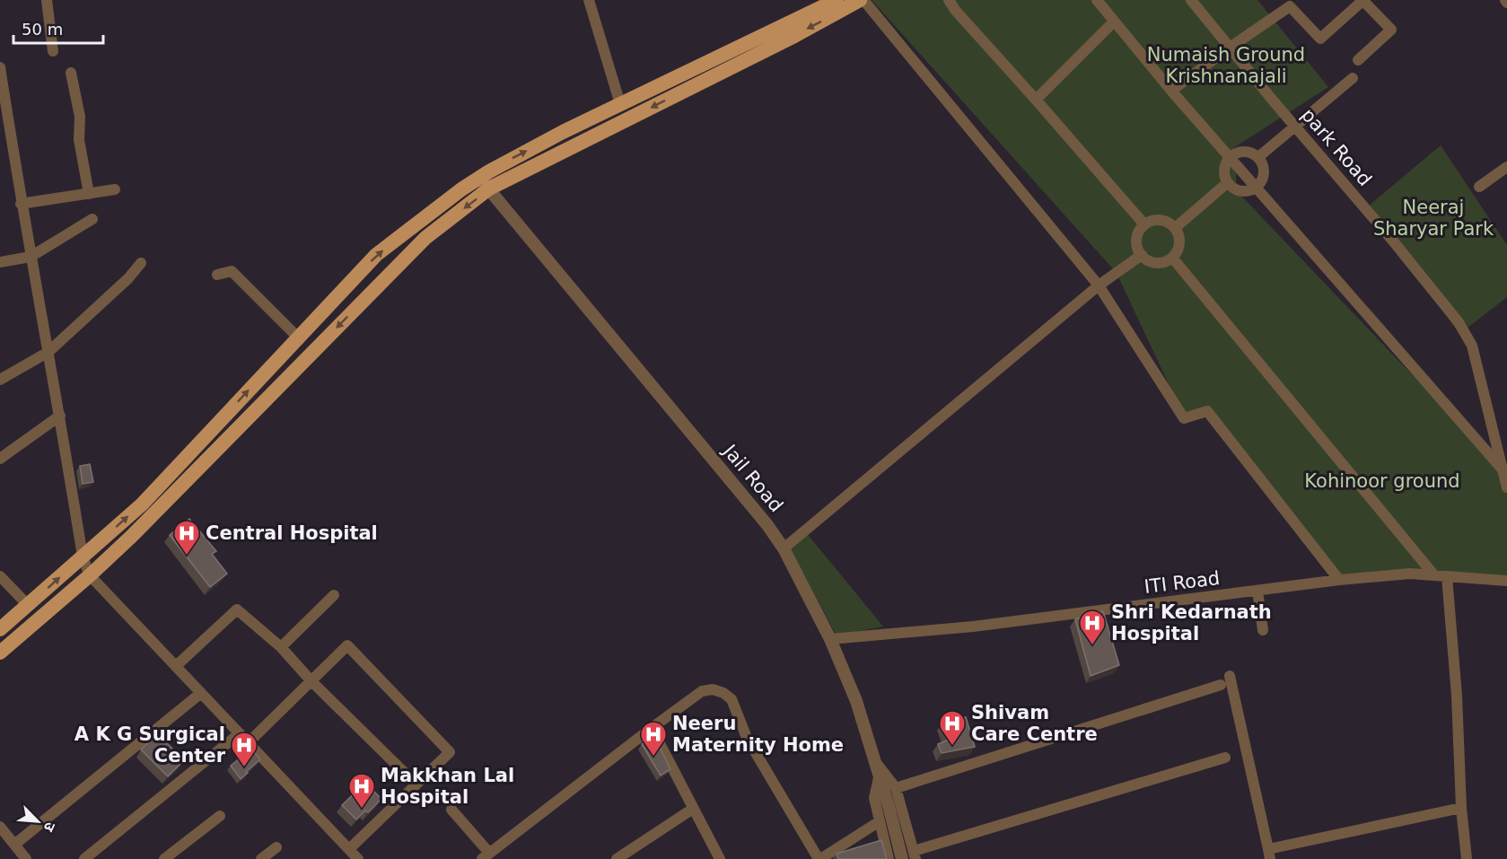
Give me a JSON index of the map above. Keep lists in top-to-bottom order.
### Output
{
  "streets": {
    "street": ["park Road", "Jail Road", "ITI Road"]
  },
  "crossings": [
    ["Jail Road", "ITI Road"]
  ],
  "parks": ["Numaish Ground Krishnanajali", "Neeraj Sharyar Park", "Kohinoor ground"],
  "places": {
    "hospital": [
      "Central Hospital",
      "Shri Kedarnath Hospital",
      "Shivam Care Centre",
      "Neeru Maternity Home",
      "A K G Surgical Center",
      "Makkhan Lal Hospital"
    ]
  },
  "scale_bar": "50 m",
  "north": "bottom right"
}
